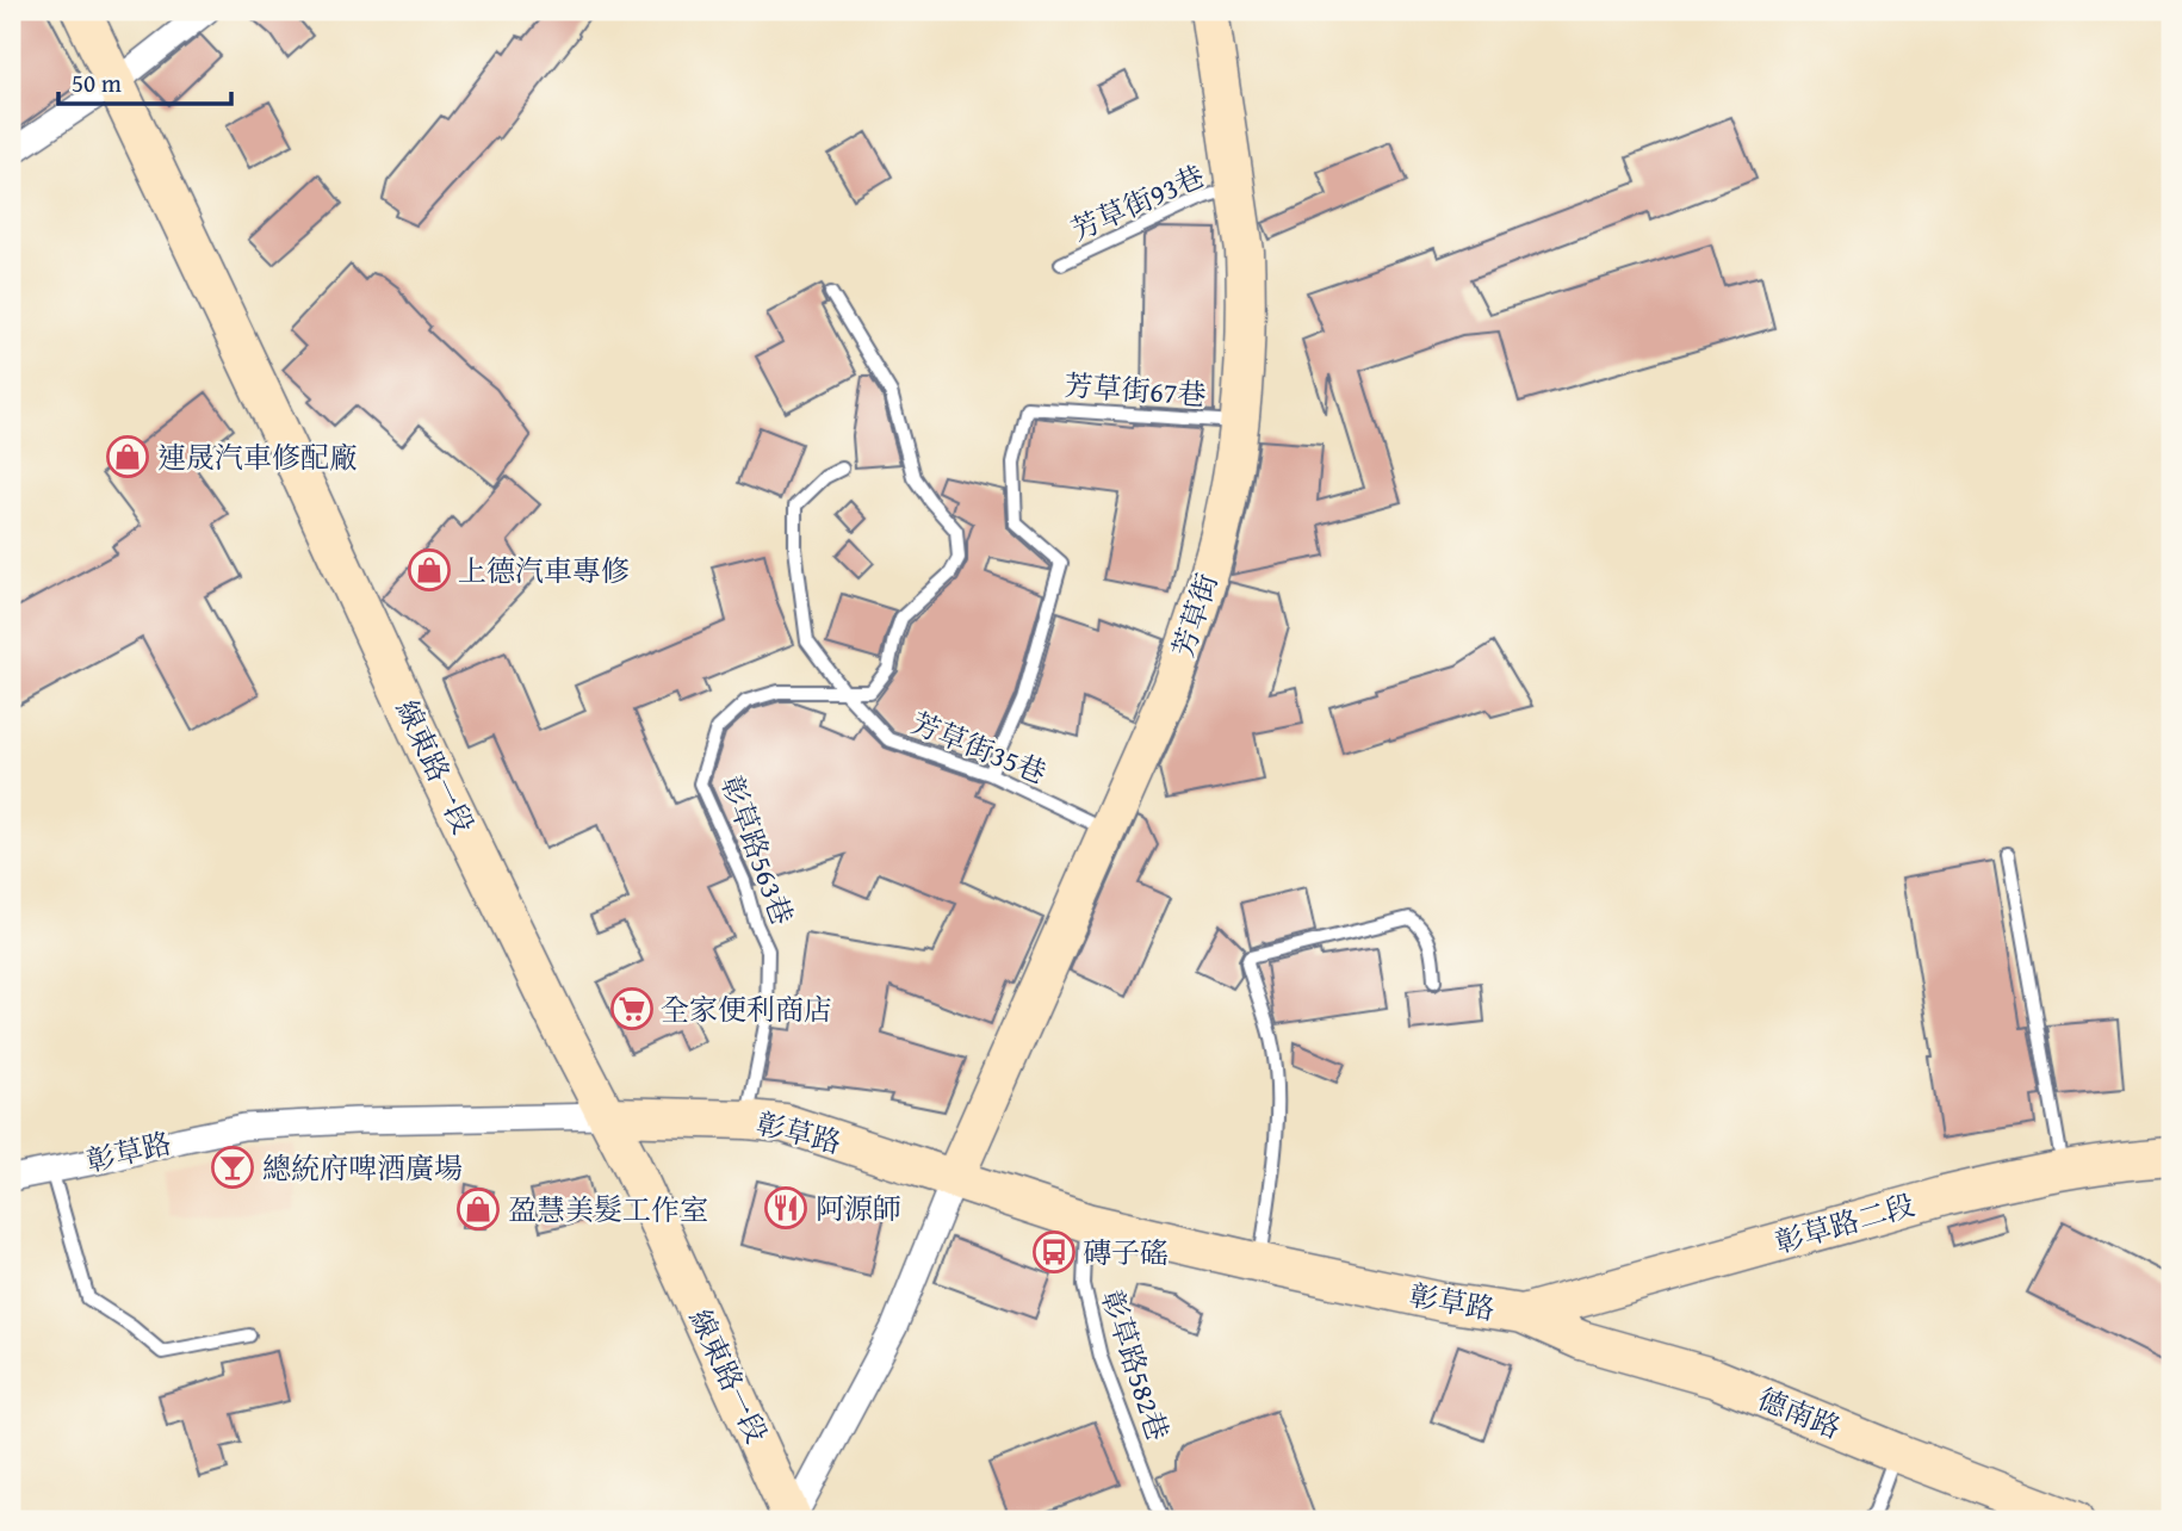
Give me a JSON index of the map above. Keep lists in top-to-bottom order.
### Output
{
  "streets": {
    "street": [
      "芳草街",
      "線東路一段",
      "彰草路",
      "彰草路二段",
      "德南路"
    ],
    "lane": [
      "芳草街93巷",
      "芳草街67巷",
      "芳草街35巷",
      "彰草路563巷",
      "彰草路582巷"
    ]
  },
  "crossings": [
    ["芳草街93巷", "芳草街"],
    ["芳草街67巷", "芳草街"],
    ["芳草街67巷", "芳草街35巷"],
    ["芳草街", "芳草街35巷"],
    ["芳草街", "彰草路"],
    ["芳草街35巷", "彰草路563巷"],
    ["線東路一段", "彰草路"],
    ["彰草路563巷", "彰草路"],
    ["彰草路", "彰草路二段"],
    ["彰草路", "彰草路582巷"],
    ["彰草路", "德南路"],
    ["彰草路二段", "德南路"]
  ],
  "places": {
    "shop": ["連晟汽車修配廠", "上德汽車專修", "盈慧美髮工作室"],
    "supermarket": ["全家便利商店"],
    "bar": ["總統府啤酒廣場"],
    "restaurant": ["阿源師"],
    "bus stop": ["磚子磘"]
  },
  "scale_bar": "50 m"
}
